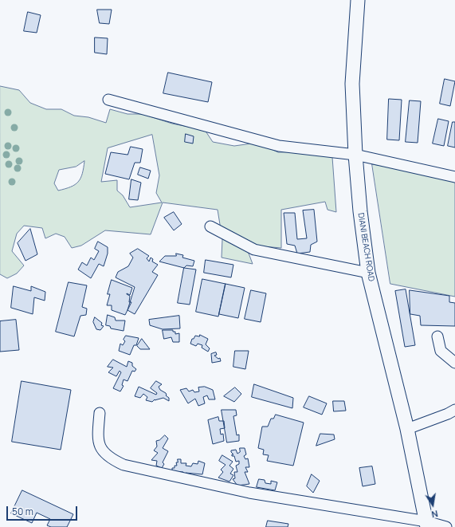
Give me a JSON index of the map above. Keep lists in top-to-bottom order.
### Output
{
  "streets": {
    "main road": ["DIANI BEACH ROAD"]
  },
  "scale_bar": "50 m",
  "north": "bottom"
}
